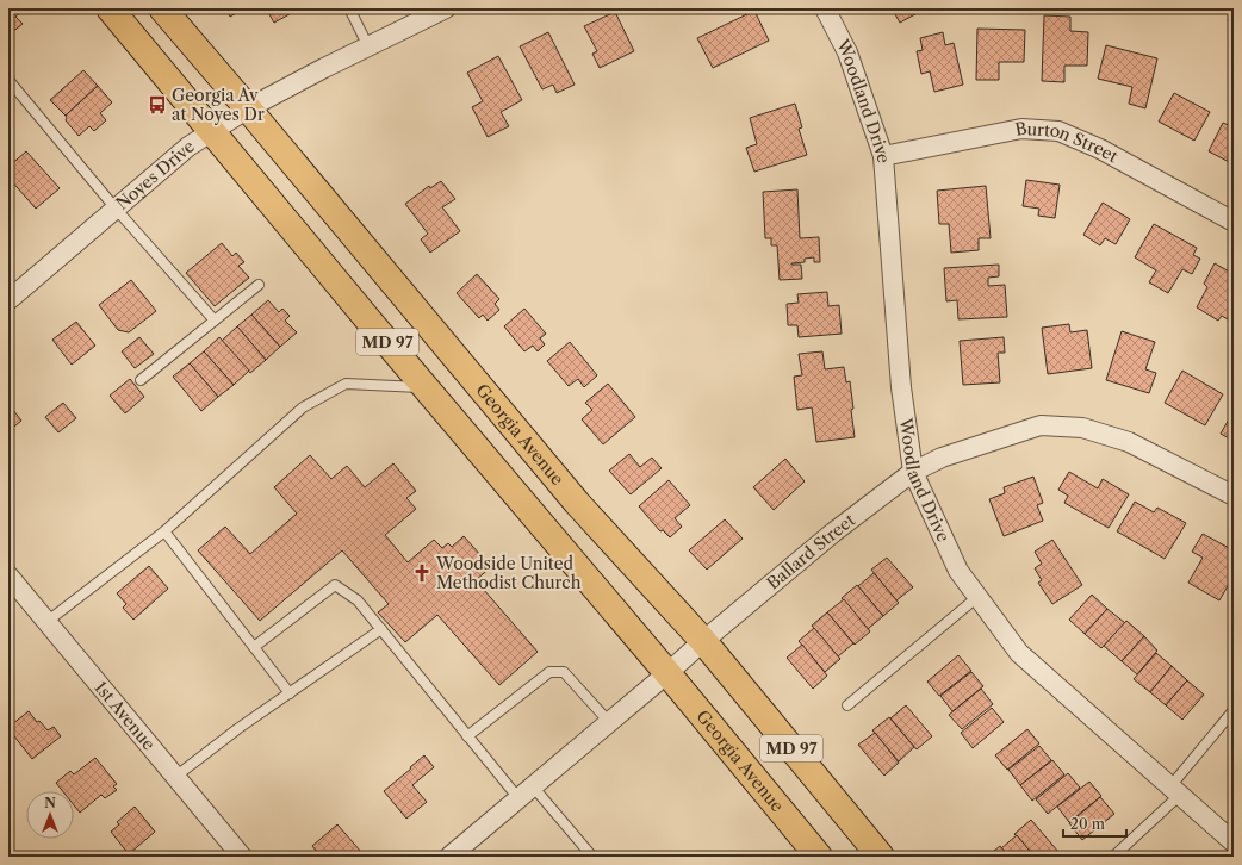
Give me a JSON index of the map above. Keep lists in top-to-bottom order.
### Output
{
  "streets": {
    "main road": ["MD 97", "Georgia Avenue"],
    "street": [
      "Woodland Drive",
      "Burton Street",
      "Noyes Drive",
      "Ballard Street",
      "1st Avenue"
    ]
  },
  "crossings": [
    ["Woodland Drive", "Burton Street"],
    ["Woodland Drive", "Ballard Street"],
    ["Noyes Drive", "Georgia Avenue"],
    ["Georgia Avenue", "Ballard Street"]
  ],
  "places": {
    "bus stop": ["Georgia Av at Noyes Dr"],
    "church": ["Woodside United Methodist Church"]
  },
  "scale_bar": "20 m",
  "north": "top"
}
